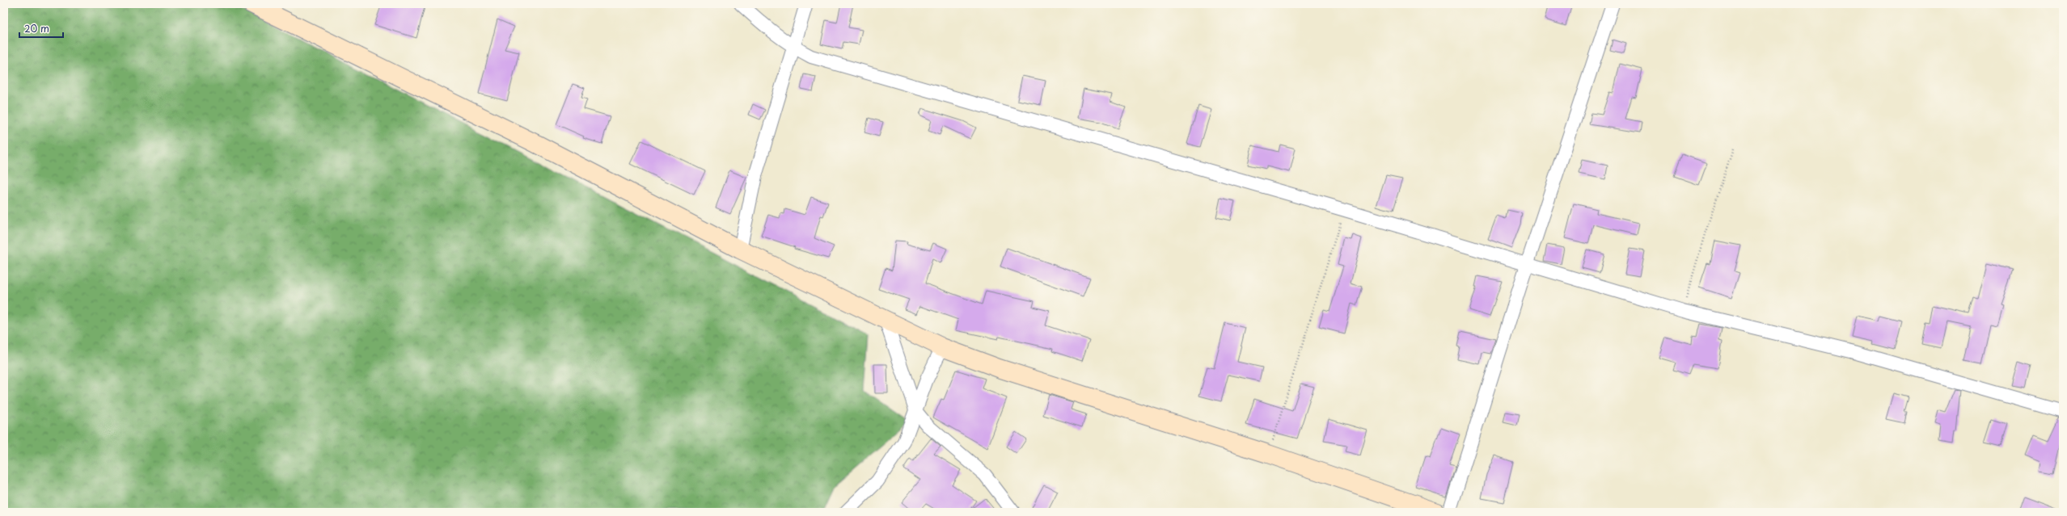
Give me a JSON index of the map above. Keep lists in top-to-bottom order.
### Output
{
  "scale_bar": "20 m"
}
